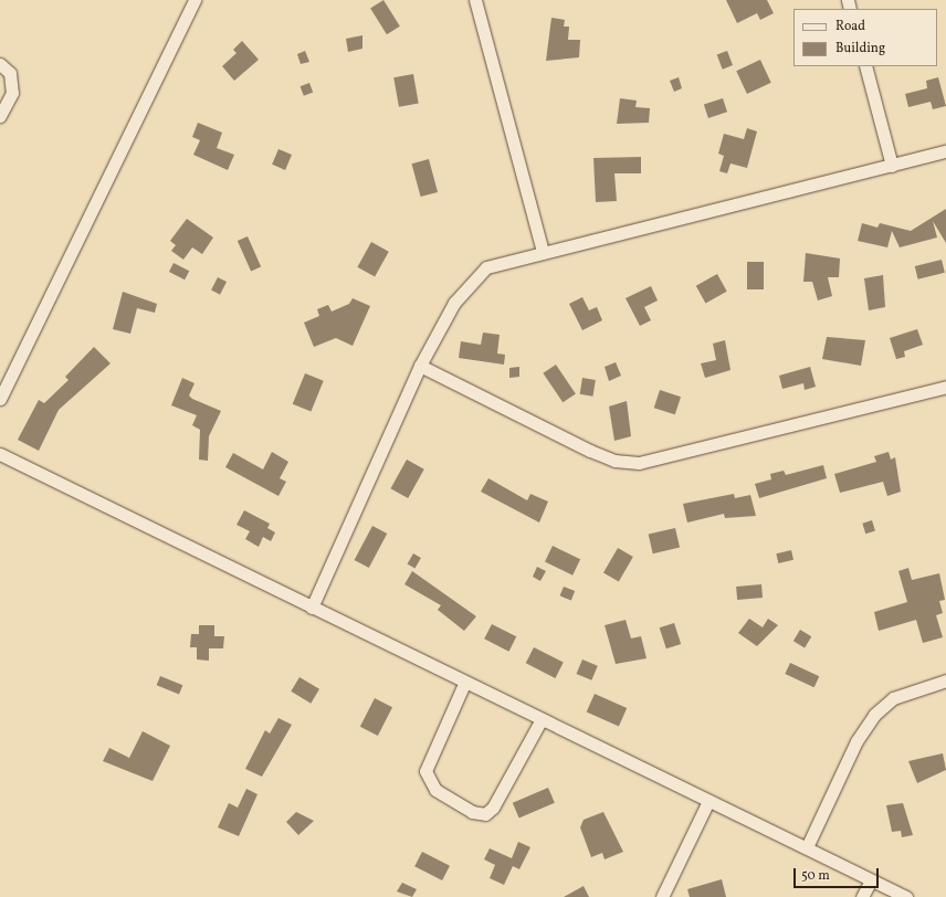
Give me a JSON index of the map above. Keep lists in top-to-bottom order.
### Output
{
  "legend": ["Road", "Building"],
  "scale_bar": "50 m"
}
